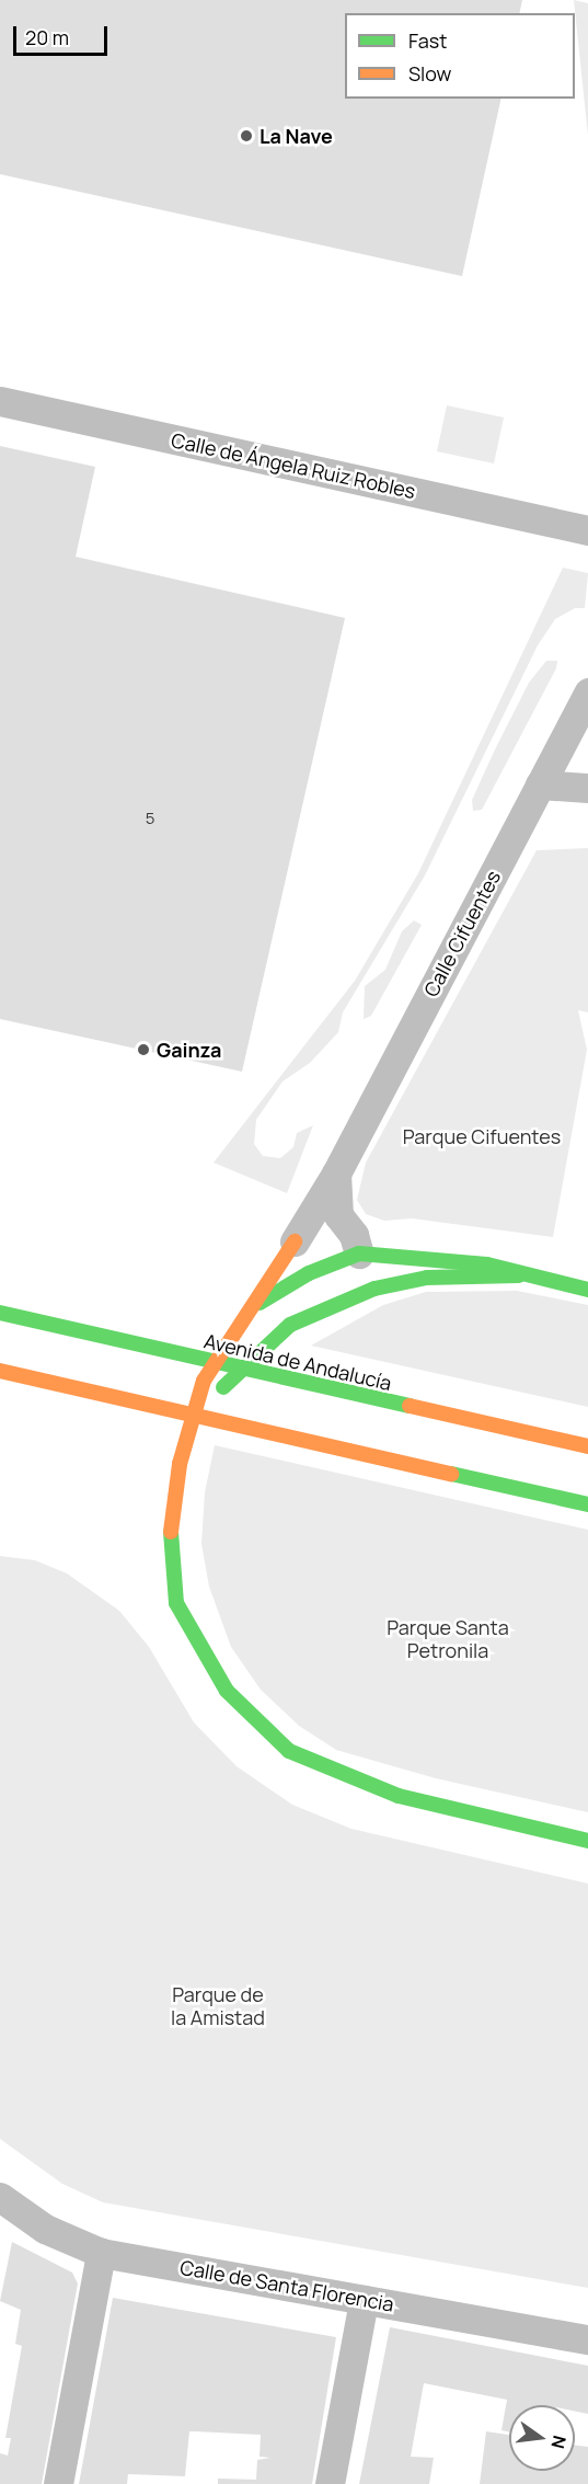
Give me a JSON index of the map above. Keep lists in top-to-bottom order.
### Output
{
  "streets": {
    "street": [
      "Calle de Ángela Ruiz Robles",
      "Calle Cifuentes",
      "Avenida de Andalucía",
      "Calle de Santa Florencia"
    ]
  },
  "parks": ["Parque Cifuentes", "Parque Santa Petronila", "Parque de la Amistad"],
  "places": ["La Nave", "Gainza"],
  "house_numbers": ["5"],
  "legend": ["Fast", "Slow"],
  "scale_bar": "20 m",
  "north": "right"
}
